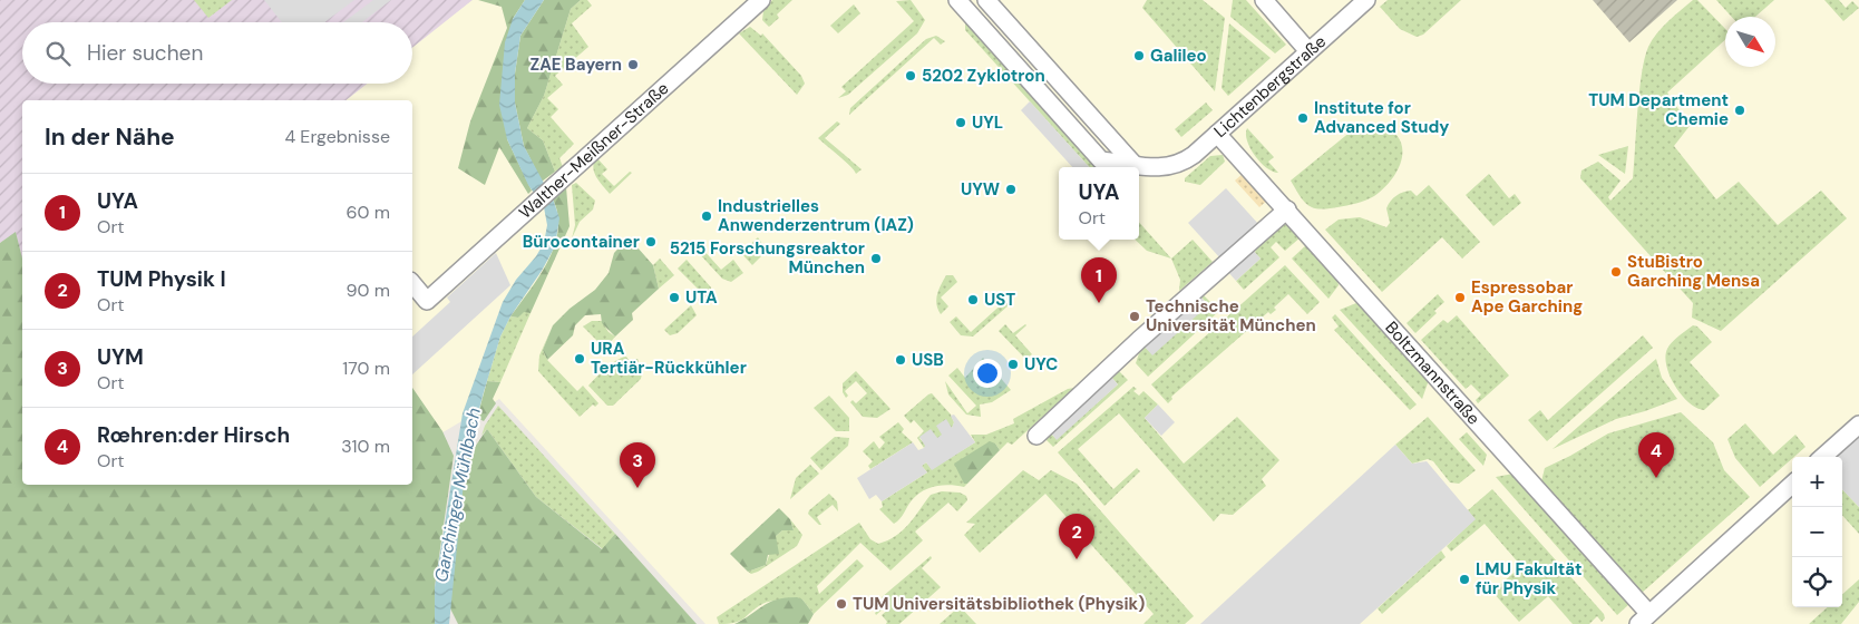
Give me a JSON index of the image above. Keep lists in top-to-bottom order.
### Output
{
  "streets": {
    "street": ["Lichtenbergstraße", "Walther-Meißner-Straße", "Boltzmannstraße"]
  },
  "crossings": [
    ["Lichtenbergstraße", "Boltzmannstraße"]
  ],
  "water": ["Garchinger Mühlbach"],
  "places": [
    "Galileo",
    "ZAE Bayern",
    "5202 Zyklotron",
    "TUM Department Chemie",
    "Institute for Advanced Study",
    "UYL",
    "UYW",
    "Industrielles Anwenderzentrum (IAZ)",
    "Bürocontainer",
    "5215 Forschungsreaktor München",
    "StuBistro Garching Mensa",
    "UTA",
    "Espressobar Ape Garching",
    "UST",
    "Technische Universität München",
    "URA Tertiär-Rückkühler",
    "USB",
    "UYC",
    "LMU Fakultät für Physik",
    "TUM Universitätsbibliothek (Physik)"
  ],
  "north": "bottom right",
  "page": {
    "search": "Hier suchen",
    "heading": ["In der Nähe", "4 Ergebnisse"],
    "popup": ["UYA", "Ort"],
    "list": [
      {
        "mark": "1",
        "name": "UYA",
        "note": "Ort",
        "value": "60 m"
      },
      {
        "mark": "2",
        "name": "TUM Physik I",
        "note": "Ort",
        "value": "90 m"
      },
      {
        "mark": "3",
        "name": "UYM",
        "note": "Ort",
        "value": "170 m"
      },
      {
        "mark": "4",
        "name": "Rœhren:der Hirsch",
        "note": "Ort",
        "value": "310 m"
      }
    ],
    "pins": [
      "1",
      "4",
      "3",
      "2"
    ],
    "map_buttons": ["+", "−"]
  }
}
